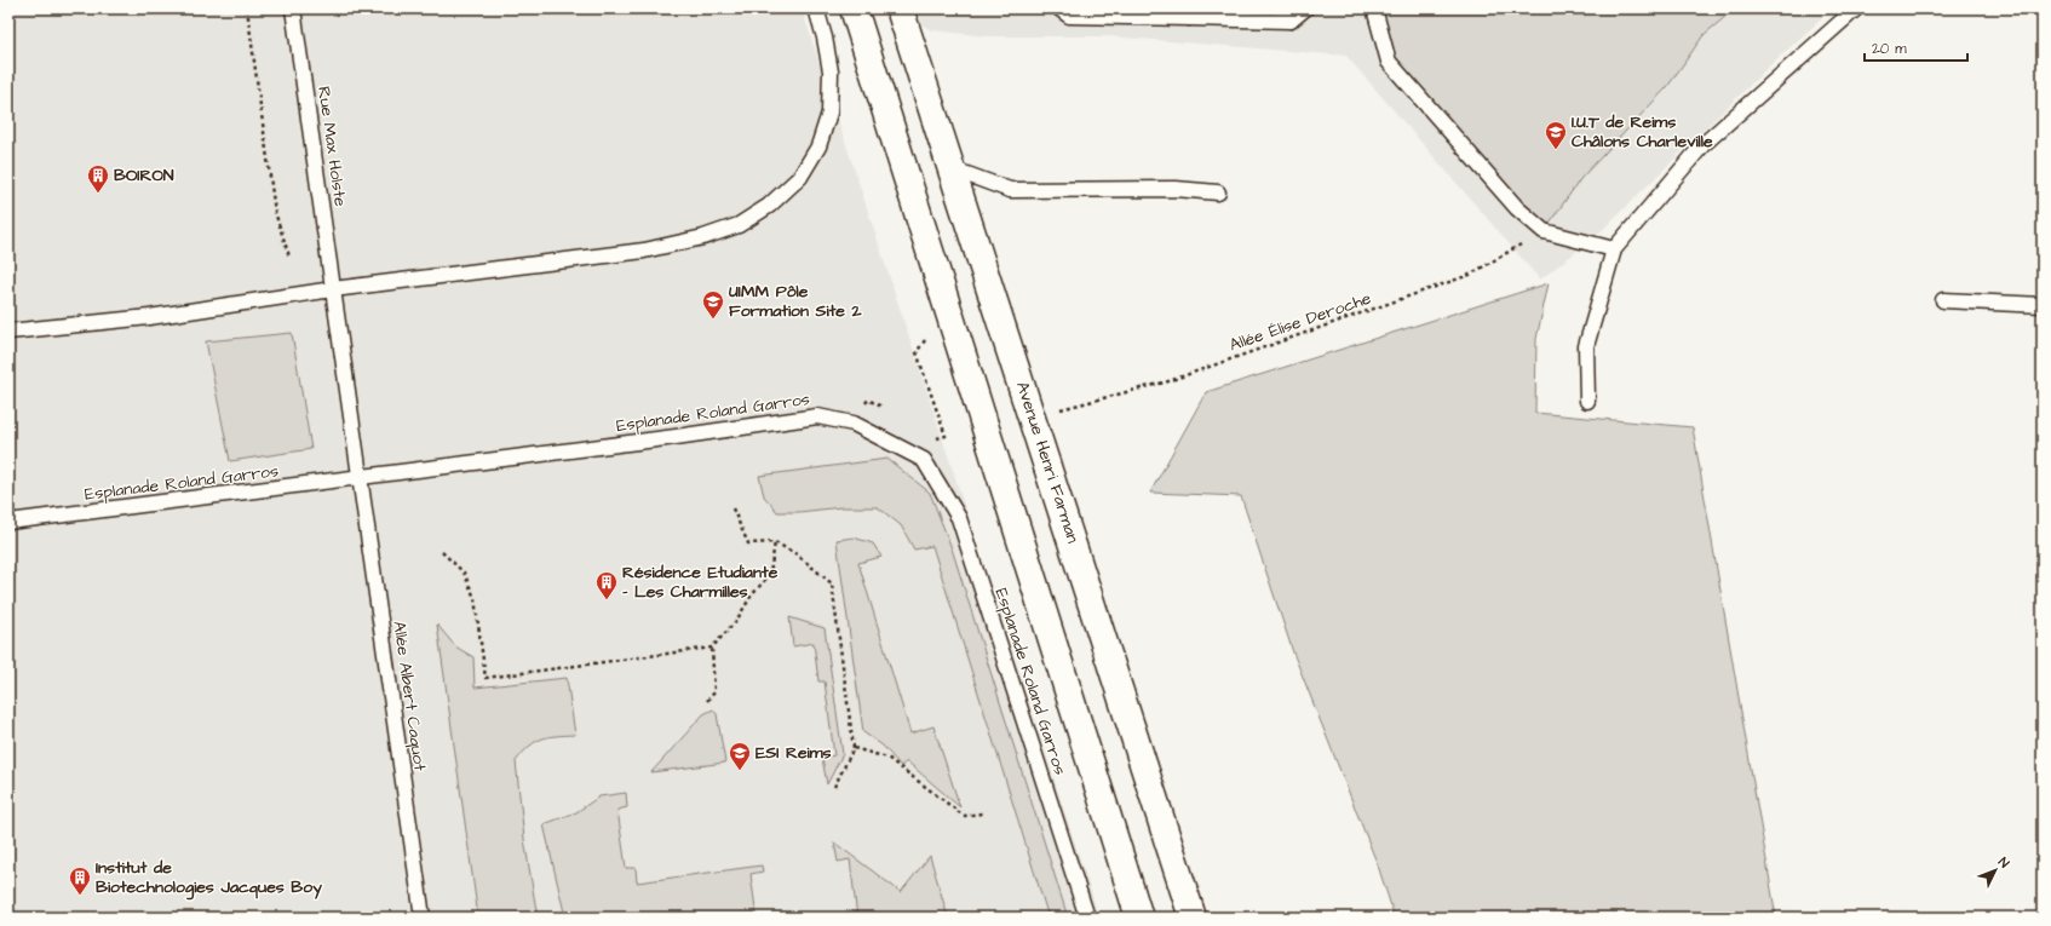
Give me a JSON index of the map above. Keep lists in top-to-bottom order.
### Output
{
  "streets": {
    "main road": ["Avenue Henri Farman"],
    "lane": ["Rue Max Holste", "Esplanade Roland Garros", "Allée Albert Caquot"],
    "path": ["Allée Élise Deroche"]
  },
  "crossings": [
    ["Esplanade Roland Garros", "Allée Albert Caquot"]
  ],
  "places": {
    "school or university": ["I.U.T de Reims Châlons Charleville", "UIMM Pôle Formation Site 2", "ESI Reims"],
    "building": ["BOIRON", "Résidence Etudiante - Les Charmilles", "Institut de Biotechnologies Jacques Boy"]
  },
  "scale_bar": "20 m",
  "north": "top right"
}
